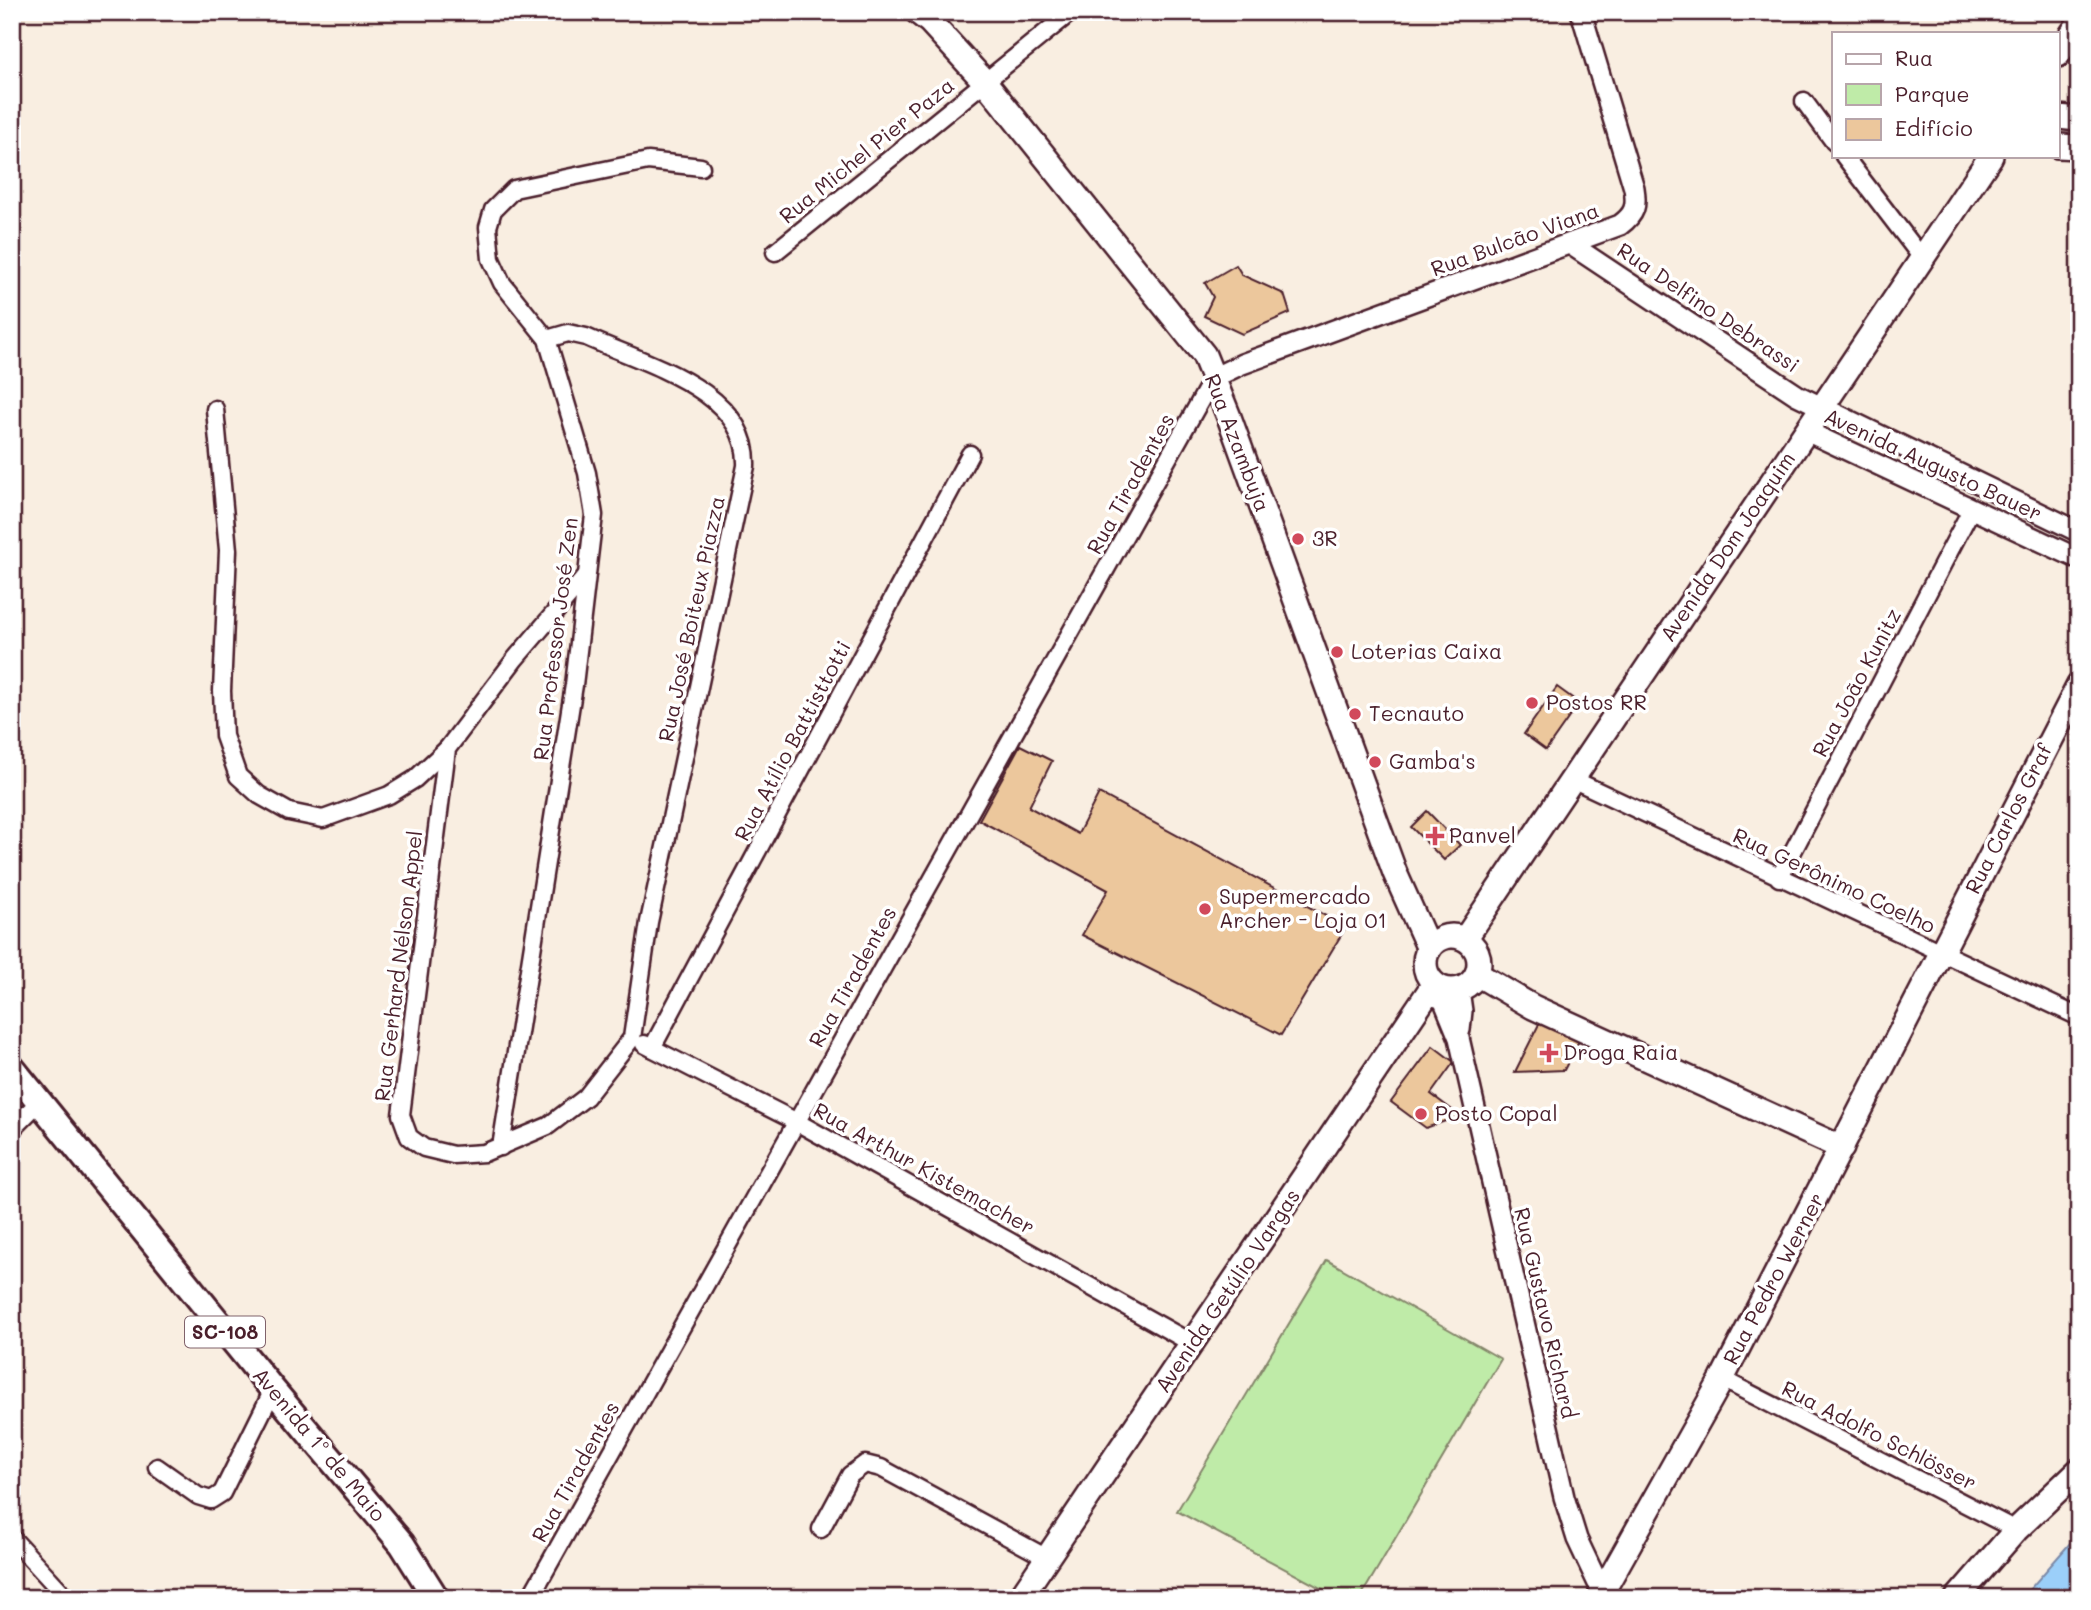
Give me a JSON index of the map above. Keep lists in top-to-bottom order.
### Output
{
  "streets": {
    "main road": [
      "Rua Azambuja",
      "Avenida Dom Joaquim",
      "Rua Carlos Graf",
      "Rua Pedro Werner",
      "Avenida Getúlio Vargas",
      "SC-108",
      "Avenida 1º de Maio"
    ],
    "street": [
      "Rua Michel Pier Paza",
      "Rua Bulcão Viana",
      "Rua Delfino Debrassi",
      "Avenida Augusto Bauer",
      "Rua Tiradentes",
      "Rua José Boiteux Piazza",
      "Rua Professor José Zen",
      "Rua João Kunitz",
      "Rua Atílio Battisttotti",
      "Rua Gerônimo Coelho",
      "Rua Gerhard Nélson Appel",
      "Rua Arthur Kistemacher",
      "Rua Gustavo Richard",
      "Rua Adolfo Schlösser"
    ]
  },
  "crossings": [
    ["Rua Michel Pier Paza", "Rua Azambuja"],
    ["Rua Bulcão Viana", "Rua Delfino Debrassi"],
    ["Rua Bulcão Viana", "Rua Azambuja"],
    ["Rua Bulcão Viana", "Rua Tiradentes"],
    ["Rua Delfino Debrassi", "Avenida Augusto Bauer"],
    ["Rua Delfino Debrassi", "Avenida Dom Joaquim"],
    ["Rua Azambuja", "Rua Tiradentes"],
    ["Rua Azambuja", "Avenida Dom Joaquim"],
    ["Rua Azambuja", "Avenida Getúlio Vargas"],
    ["Rua Azambuja", "Rua Gustavo Richard"],
    ["Avenida Augusto Bauer", "Avenida Dom Joaquim"],
    ["Avenida Augusto Bauer", "Rua João Kunitz"],
    ["Rua Tiradentes", "Rua Arthur Kistemacher"],
    ["Avenida Dom Joaquim", "Rua Gerônimo Coelho"],
    ["Avenida Dom Joaquim", "Avenida Getúlio Vargas"],
    ["Avenida Dom Joaquim", "Rua Gustavo Richard"],
    ["Rua José Boiteux Piazza", "Rua Professor José Zen"],
    ["Rua José Boiteux Piazza", "Rua Gerhard Nélson Appel"],
    ["Rua José Boiteux Piazza", "Rua Arthur Kistemacher"],
    ["Rua Professor José Zen", "Rua Gerhard Nélson Appel"],
    ["Rua João Kunitz", "Rua Gerônimo Coelho"],
    ["Rua Atílio Battisttotti", "Rua Arthur Kistemacher"],
    ["Rua Carlos Graf", "Rua Gerônimo Coelho"],
    ["Rua Carlos Graf", "Rua Pedro Werner"],
    ["Rua Gerônimo Coelho", "Rua Pedro Werner"],
    ["Rua Gerhard Nélson Appel", "Rua Arthur Kistemacher"],
    ["Rua Arthur Kistemacher", "Avenida Getúlio Vargas"],
    ["Rua Pedro Werner", "Rua Gustavo Richard"],
    ["Rua Pedro Werner", "Rua Adolfo Schlösser"],
    ["Avenida Getúlio Vargas", "Rua Gustavo Richard"]
  ],
  "places": {
    "other": [
      "3R",
      "Loterias Caixa",
      "Postos RR",
      "Tecnauto",
      "Gamba's",
      "Supermercado Archer - Loja 01",
      "Posto Copal"
    ],
    "health": ["Panvel", "Droga Raia"]
  },
  "legend": ["Rua", "Parque", "Edifício"]
}
